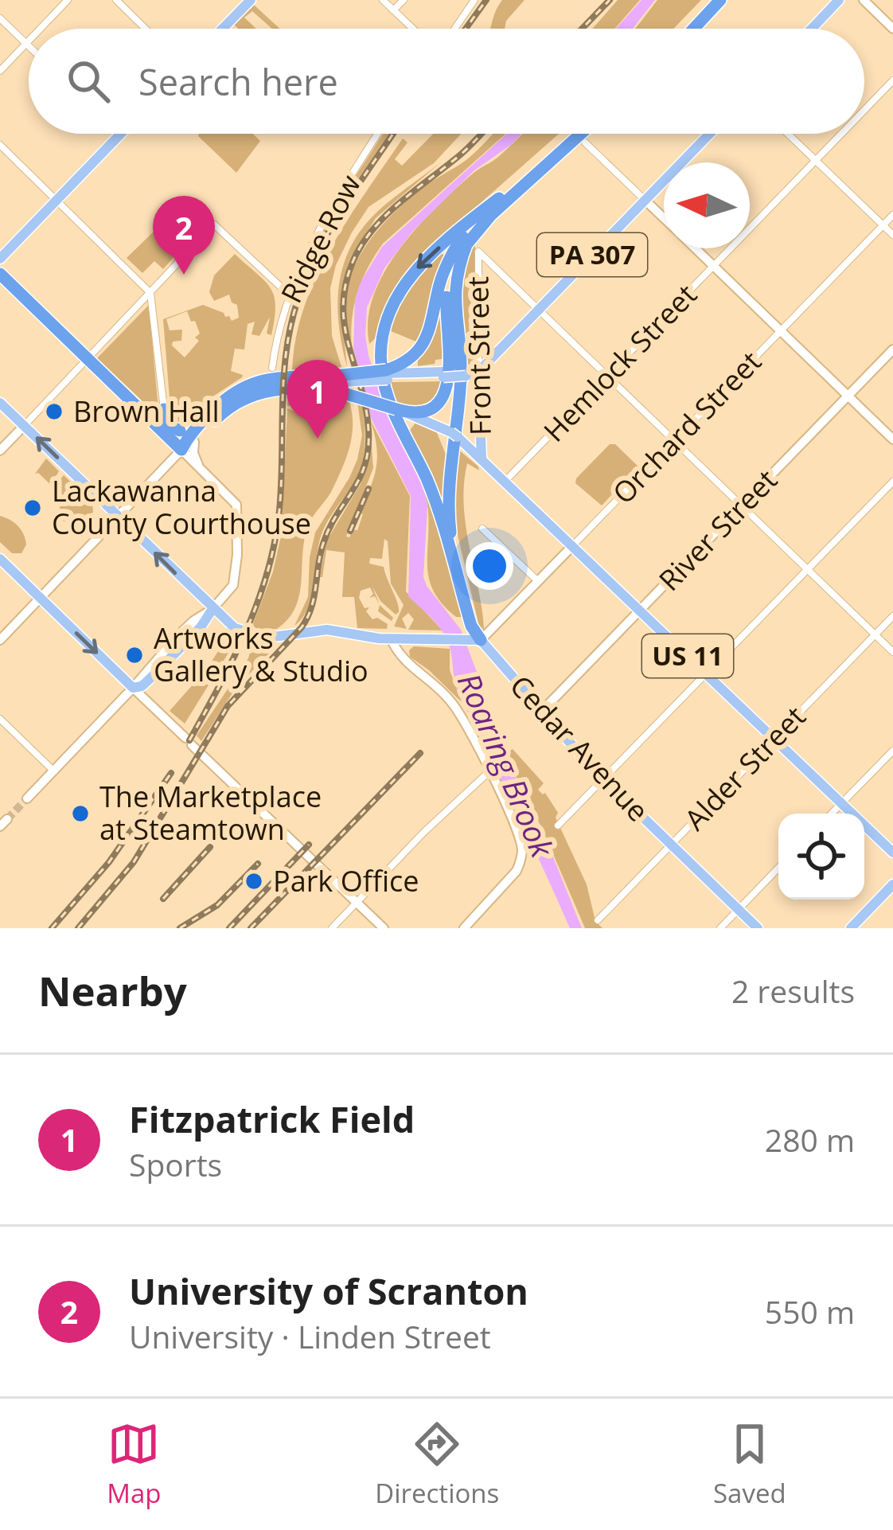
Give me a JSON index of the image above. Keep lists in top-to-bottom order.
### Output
{
  "streets": {
    "highway": ["US 11"],
    "main road": [
      "PA 307",
      "Front Street",
      "Orchard Street",
      "River Street",
      "Cedar Avenue"
    ],
    "street": ["Ridge Row", "Hemlock Street", "Alder Street"]
  },
  "crossings": [
    ["PA 307", "Front Street"],
    ["PA 307", "US 11"],
    ["Front Street", "US 11"],
    ["Hemlock Street", "US 11"],
    ["Orchard Street", "US 11"],
    ["Orchard Street", "Cedar Avenue"],
    ["River Street", "US 11"],
    ["River Street", "Cedar Avenue"],
    ["US 11", "Alder Street"],
    ["Cedar Avenue", "Alder Street"]
  ],
  "water": ["Roaring Brook"],
  "places": [
    "Brown Hall",
    "Lackawanna County Courthouse",
    "Artworks Gallery & Studio",
    "The Marketplace at Steamtown",
    "Park Office"
  ],
  "north": "left",
  "page": {
    "search": "Search here",
    "pins": ["2", "1"],
    "heading": ["Nearby", "2 results"],
    "list": [
      {
        "mark": "1",
        "name": "Fitzpatrick Field",
        "note": "Sports",
        "value": "280 m"
      },
      {
        "mark": "2",
        "name": "University of Scranton",
        "note": "University · Linden Street",
        "value": "550 m"
      }
    ],
    "nav": ["Map", "Directions", "Saved"]
  }
}
